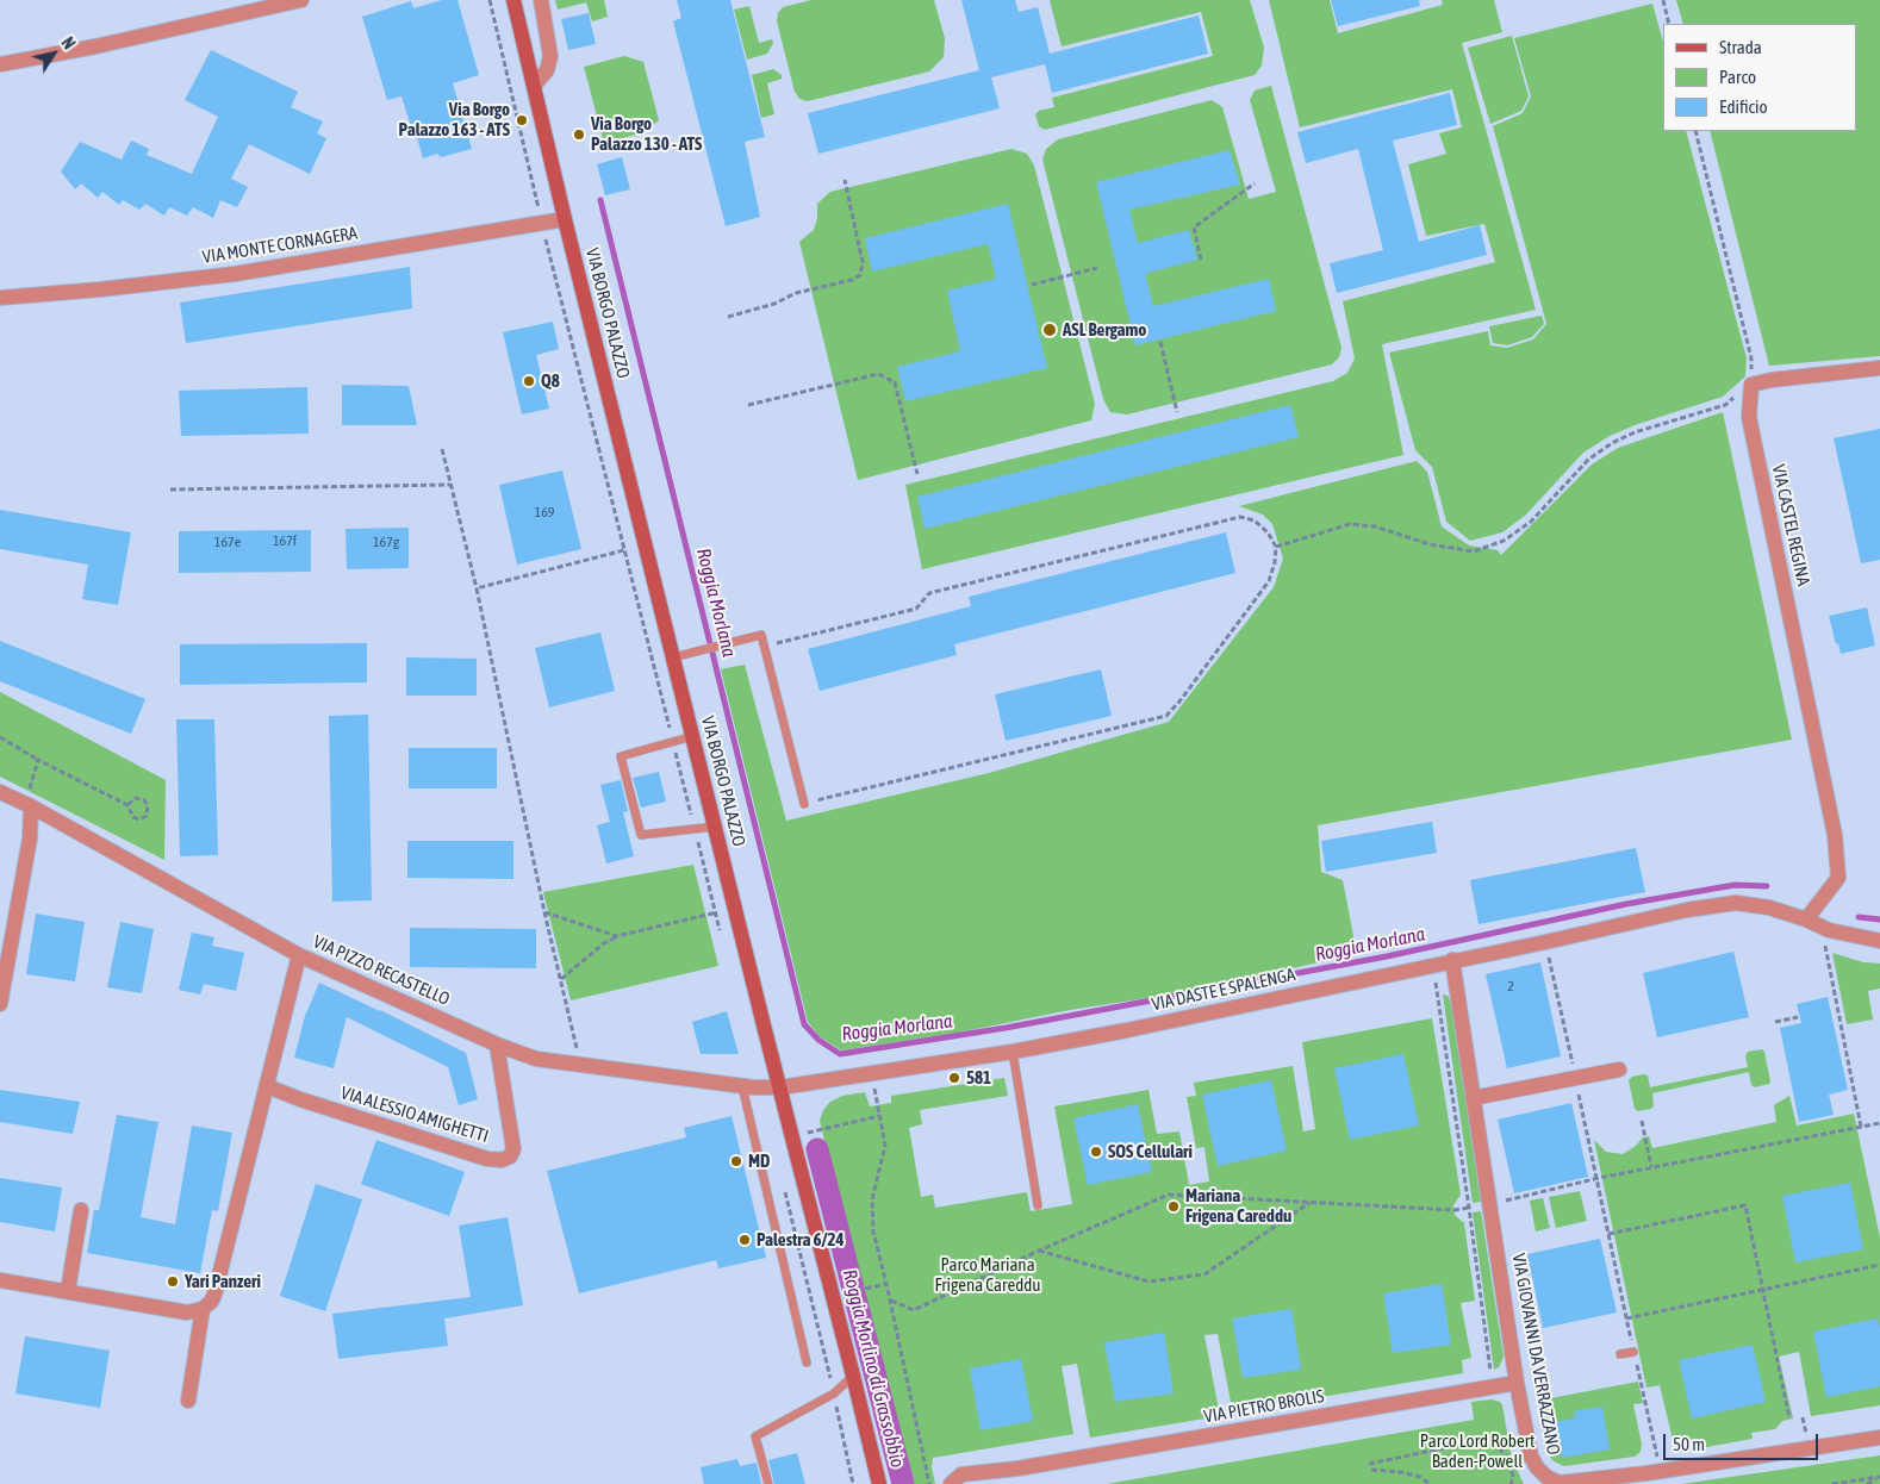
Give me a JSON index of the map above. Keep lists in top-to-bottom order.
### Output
{
  "streets": {
    "main road": ["VIA BORGO PALAZZO"],
    "street": [
      "VIA MONTE CORNAGERA",
      "VIA CASTEL REGINA",
      "VIA PIZZO RECASTELLO",
      "VIA DASTE E SPALENGA",
      "VIA ALESSIO AMIGHETTI",
      "VIA GIOVANNI DA VERRAZZANO",
      "VIA PIETRO BROLIS"
    ]
  },
  "crossings": [
    ["VIA MONTE CORNAGERA", "VIA BORGO PALAZZO"],
    ["VIA BORGO PALAZZO", "VIA PIZZO RECASTELLO"],
    ["VIA BORGO PALAZZO", "VIA DASTE E SPALENGA"],
    ["VIA CASTEL REGINA", "VIA DASTE E SPALENGA"],
    ["VIA PIZZO RECASTELLO", "VIA DASTE E SPALENGA"],
    ["VIA PIZZO RECASTELLO", "VIA ALESSIO AMIGHETTI"],
    ["VIA DASTE E SPALENGA", "VIA GIOVANNI DA VERRAZZANO"],
    ["VIA GIOVANNI DA VERRAZZANO", "VIA PIETRO BROLIS"]
  ],
  "water": ["Roggia Morlana", "Roggia Morlino di Grassobbio"],
  "parks": ["Parco Mariana Frigena Careddu", "Parco Lord Robert Baden-Powell"],
  "places": [
    "Via Borgo Palazzo 163 - ATS",
    "Via Borgo Palazzo 130 - ATS",
    "ASL Bergamo",
    "Q8",
    "581",
    "SOS Cellulari",
    "MD",
    "Mariana Frigena Careddu",
    "Palestra 6/24",
    "Yari Panzeri"
  ],
  "house_numbers": [
    "169",
    "167f",
    "167e",
    "167g",
    "2"
  ],
  "legend": ["Strada", "Parco", "Edificio"],
  "scale_bar": "50 m",
  "north": "top right"
}
